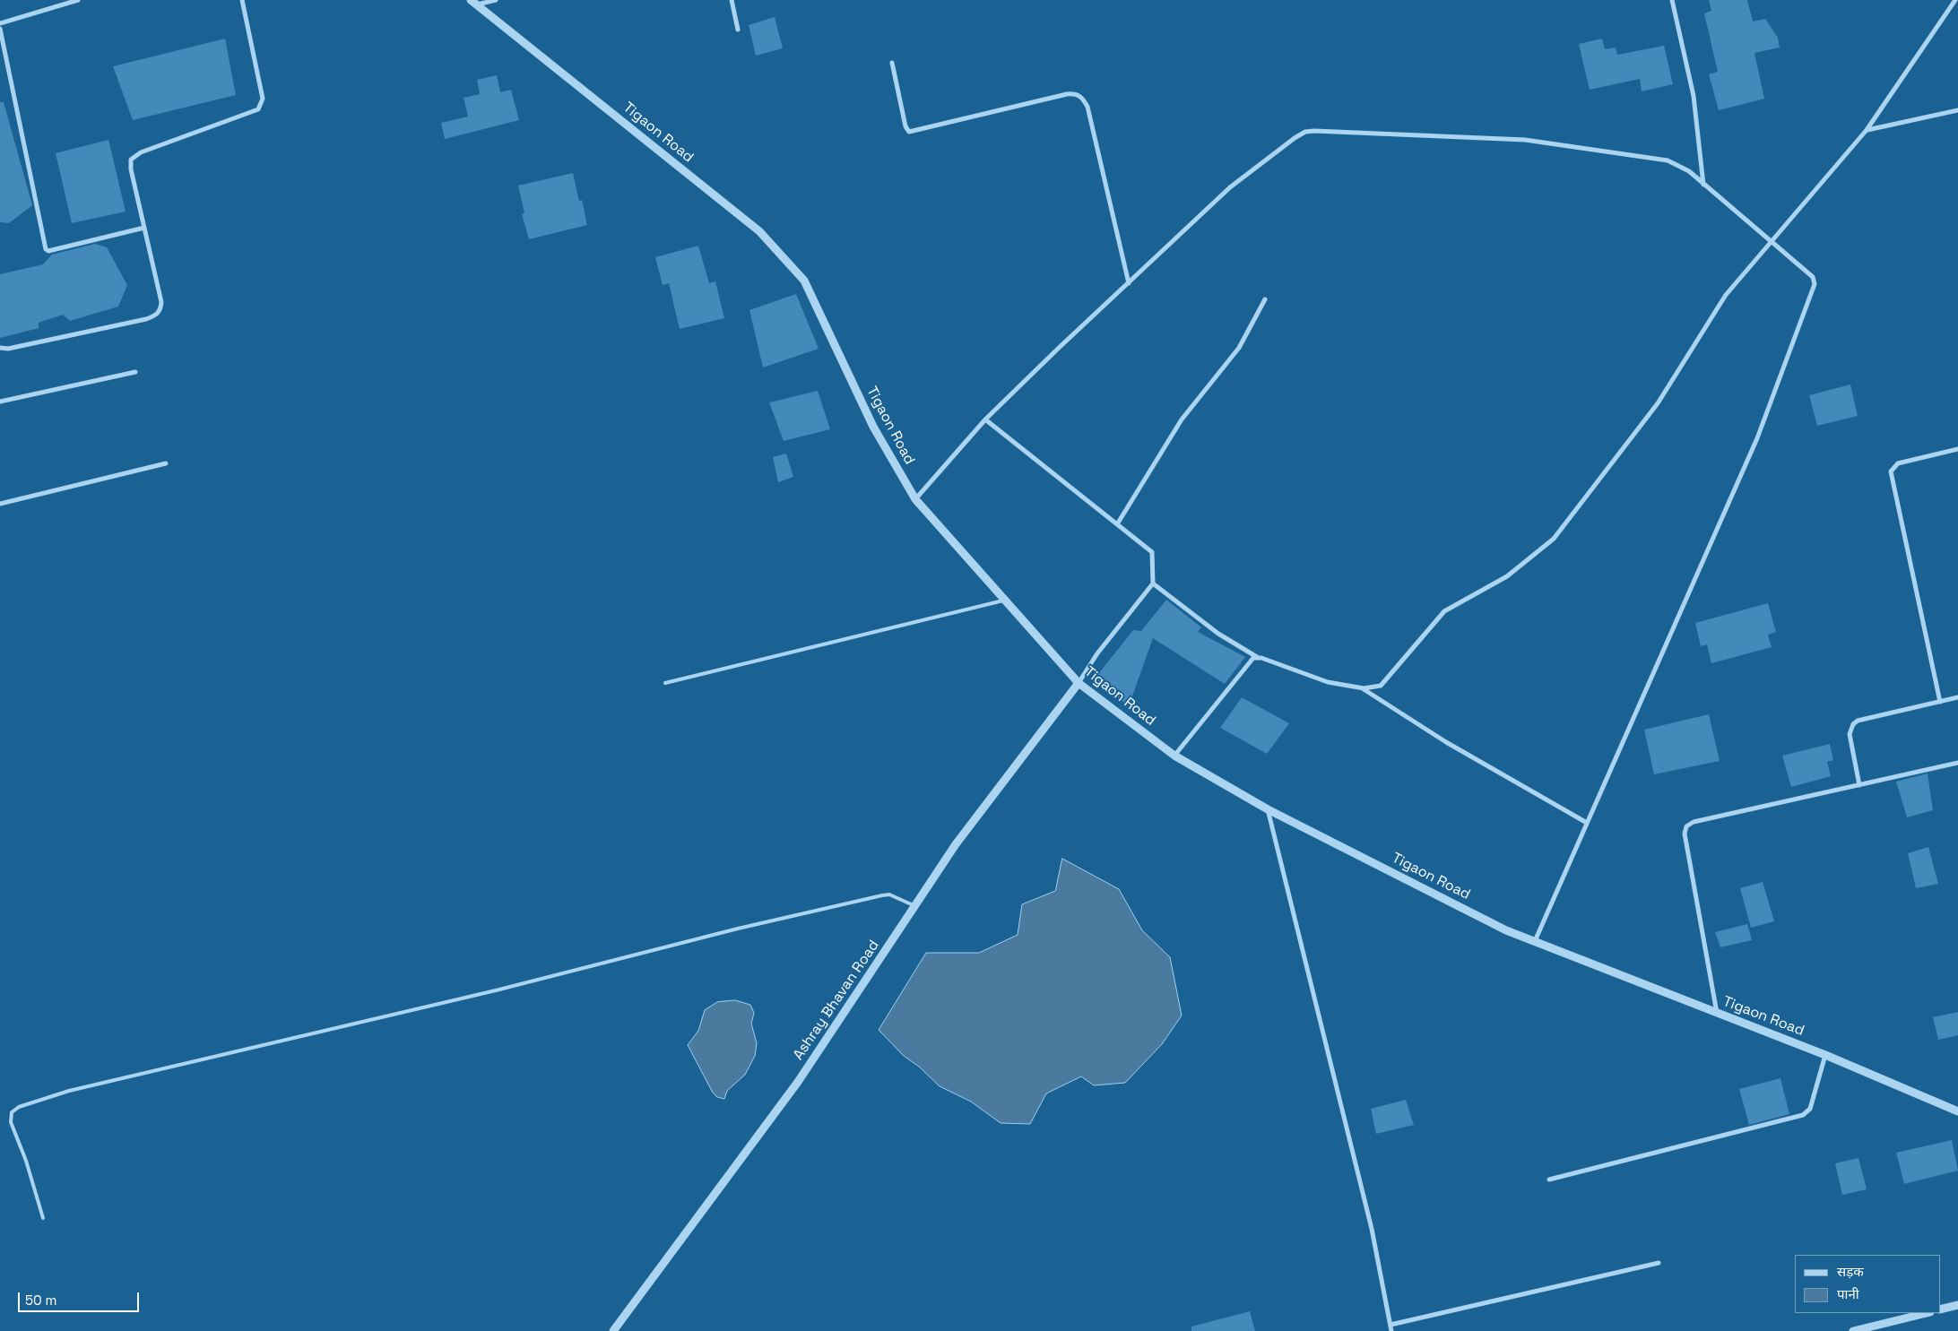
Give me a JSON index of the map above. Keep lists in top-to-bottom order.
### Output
{
  "streets": {
    "street": ["Tigaon Road", "Ashray Bhavan Road"]
  },
  "crossings": [
    ["Tigaon Road", "Ashray Bhavan Road"]
  ],
  "legend": ["सड़क", "पानी"],
  "scale_bar": "50 m"
}
